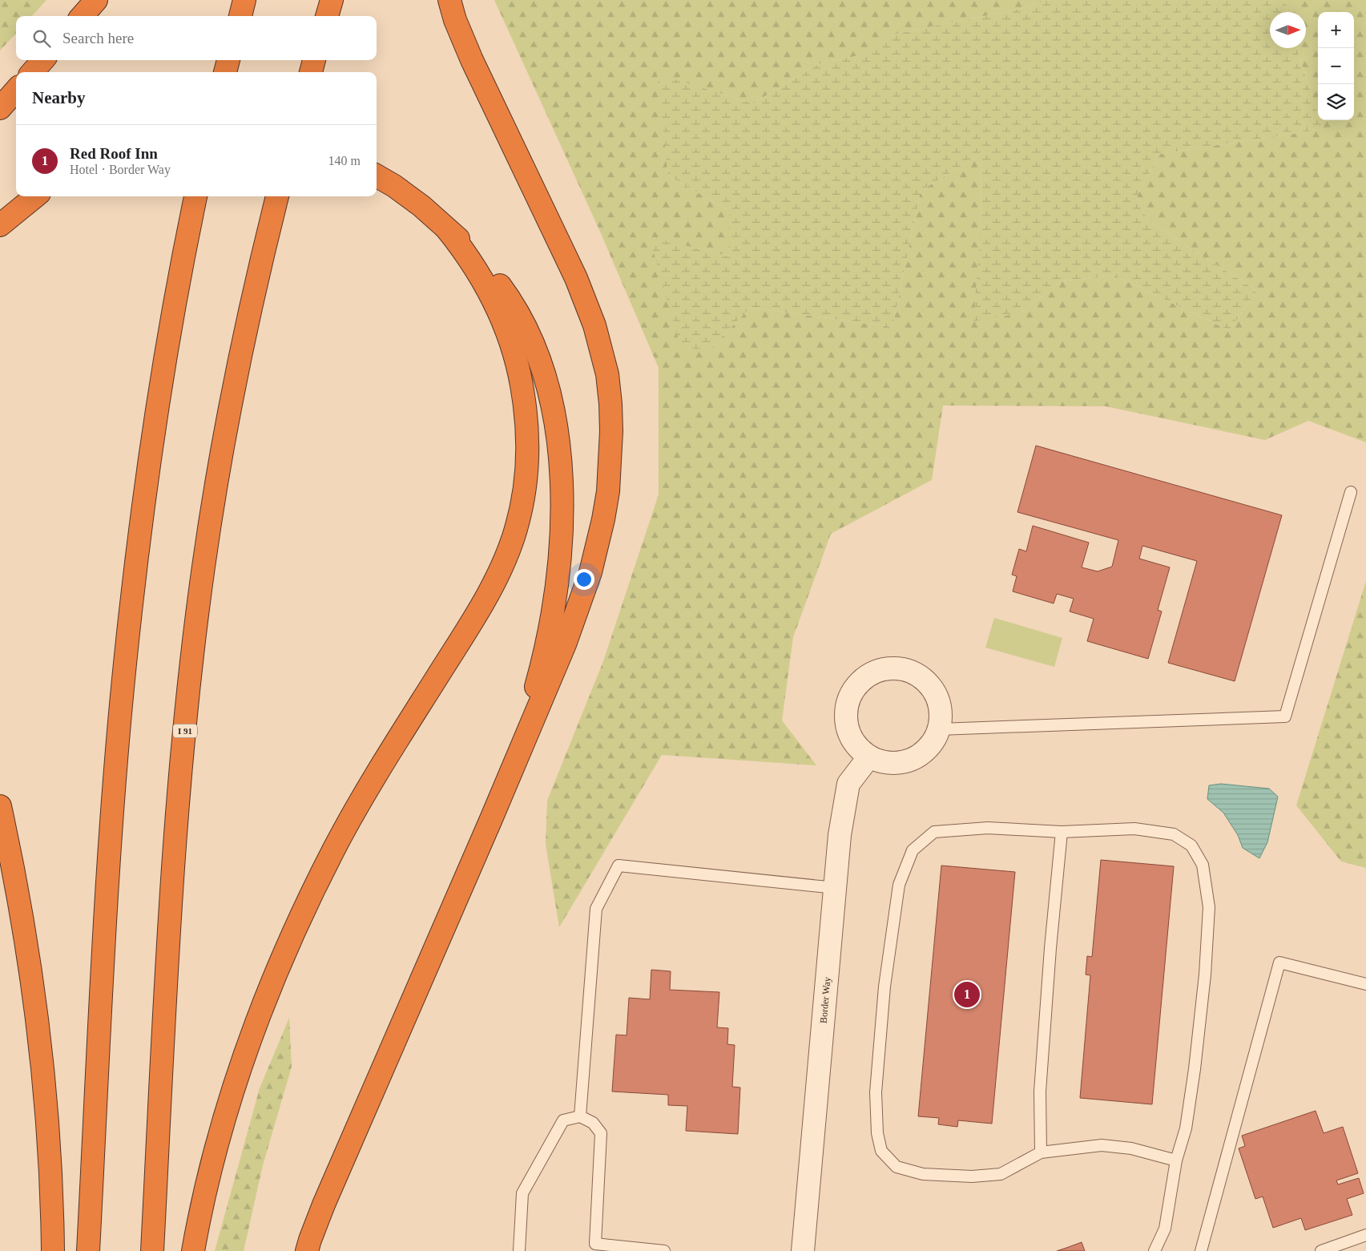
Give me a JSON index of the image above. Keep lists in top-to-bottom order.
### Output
{
  "streets": {
    "highway": ["I 91"],
    "street": ["Border Way"]
  },
  "north": "right",
  "page": {
    "map_buttons": ["+", "−"],
    "search": "Search here",
    "heading": "Nearby",
    "list": [
      {
        "mark": "1",
        "name": "Red Roof Inn",
        "note": "Hotel · Border Way",
        "value": "140 m"
      }
    ],
    "pins": "1"
  }
}
